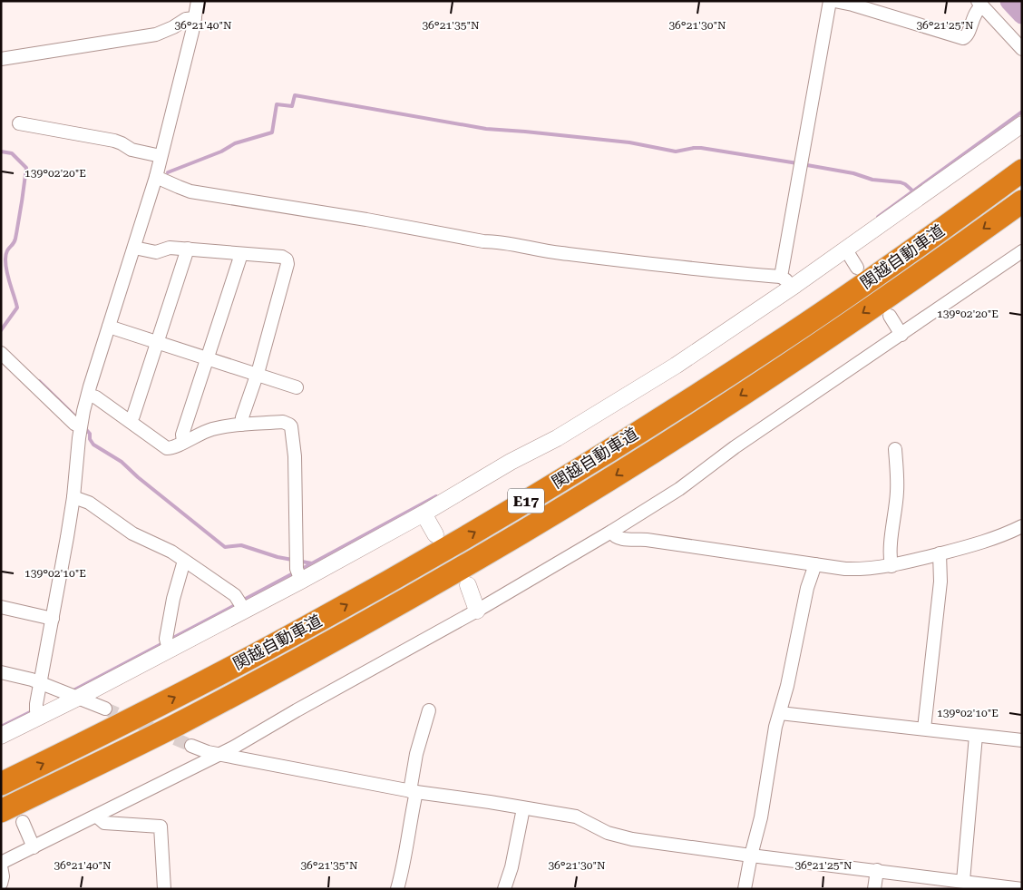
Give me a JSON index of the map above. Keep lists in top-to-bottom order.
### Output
{
  "streets": {
    "highway": ["関越自動車道", "E17"]
  },
  "coordinates": [
    "36°21'40\"N",
    "36°21'35\"N",
    "36°21'30\"N",
    "36°21'25\"N",
    "139°02'20\"E",
    "139°02'10\"E"
  ]
}
